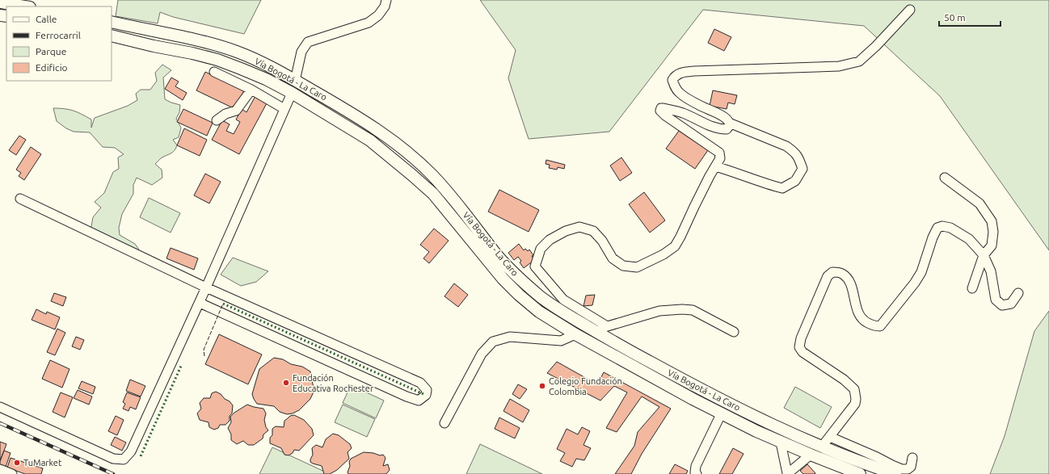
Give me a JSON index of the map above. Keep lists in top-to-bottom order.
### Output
{
  "streets": {
    "main road": ["Vía Bogotá - La Caro"]
  },
  "places": ["Fundación Educativa Rochester", "Colegio Fundación Colombia", "TuMarket"],
  "legend": [
    "Calle",
    "Ferrocarril",
    "Parque",
    "Edificio"
  ],
  "scale_bar": "50 m"
}
